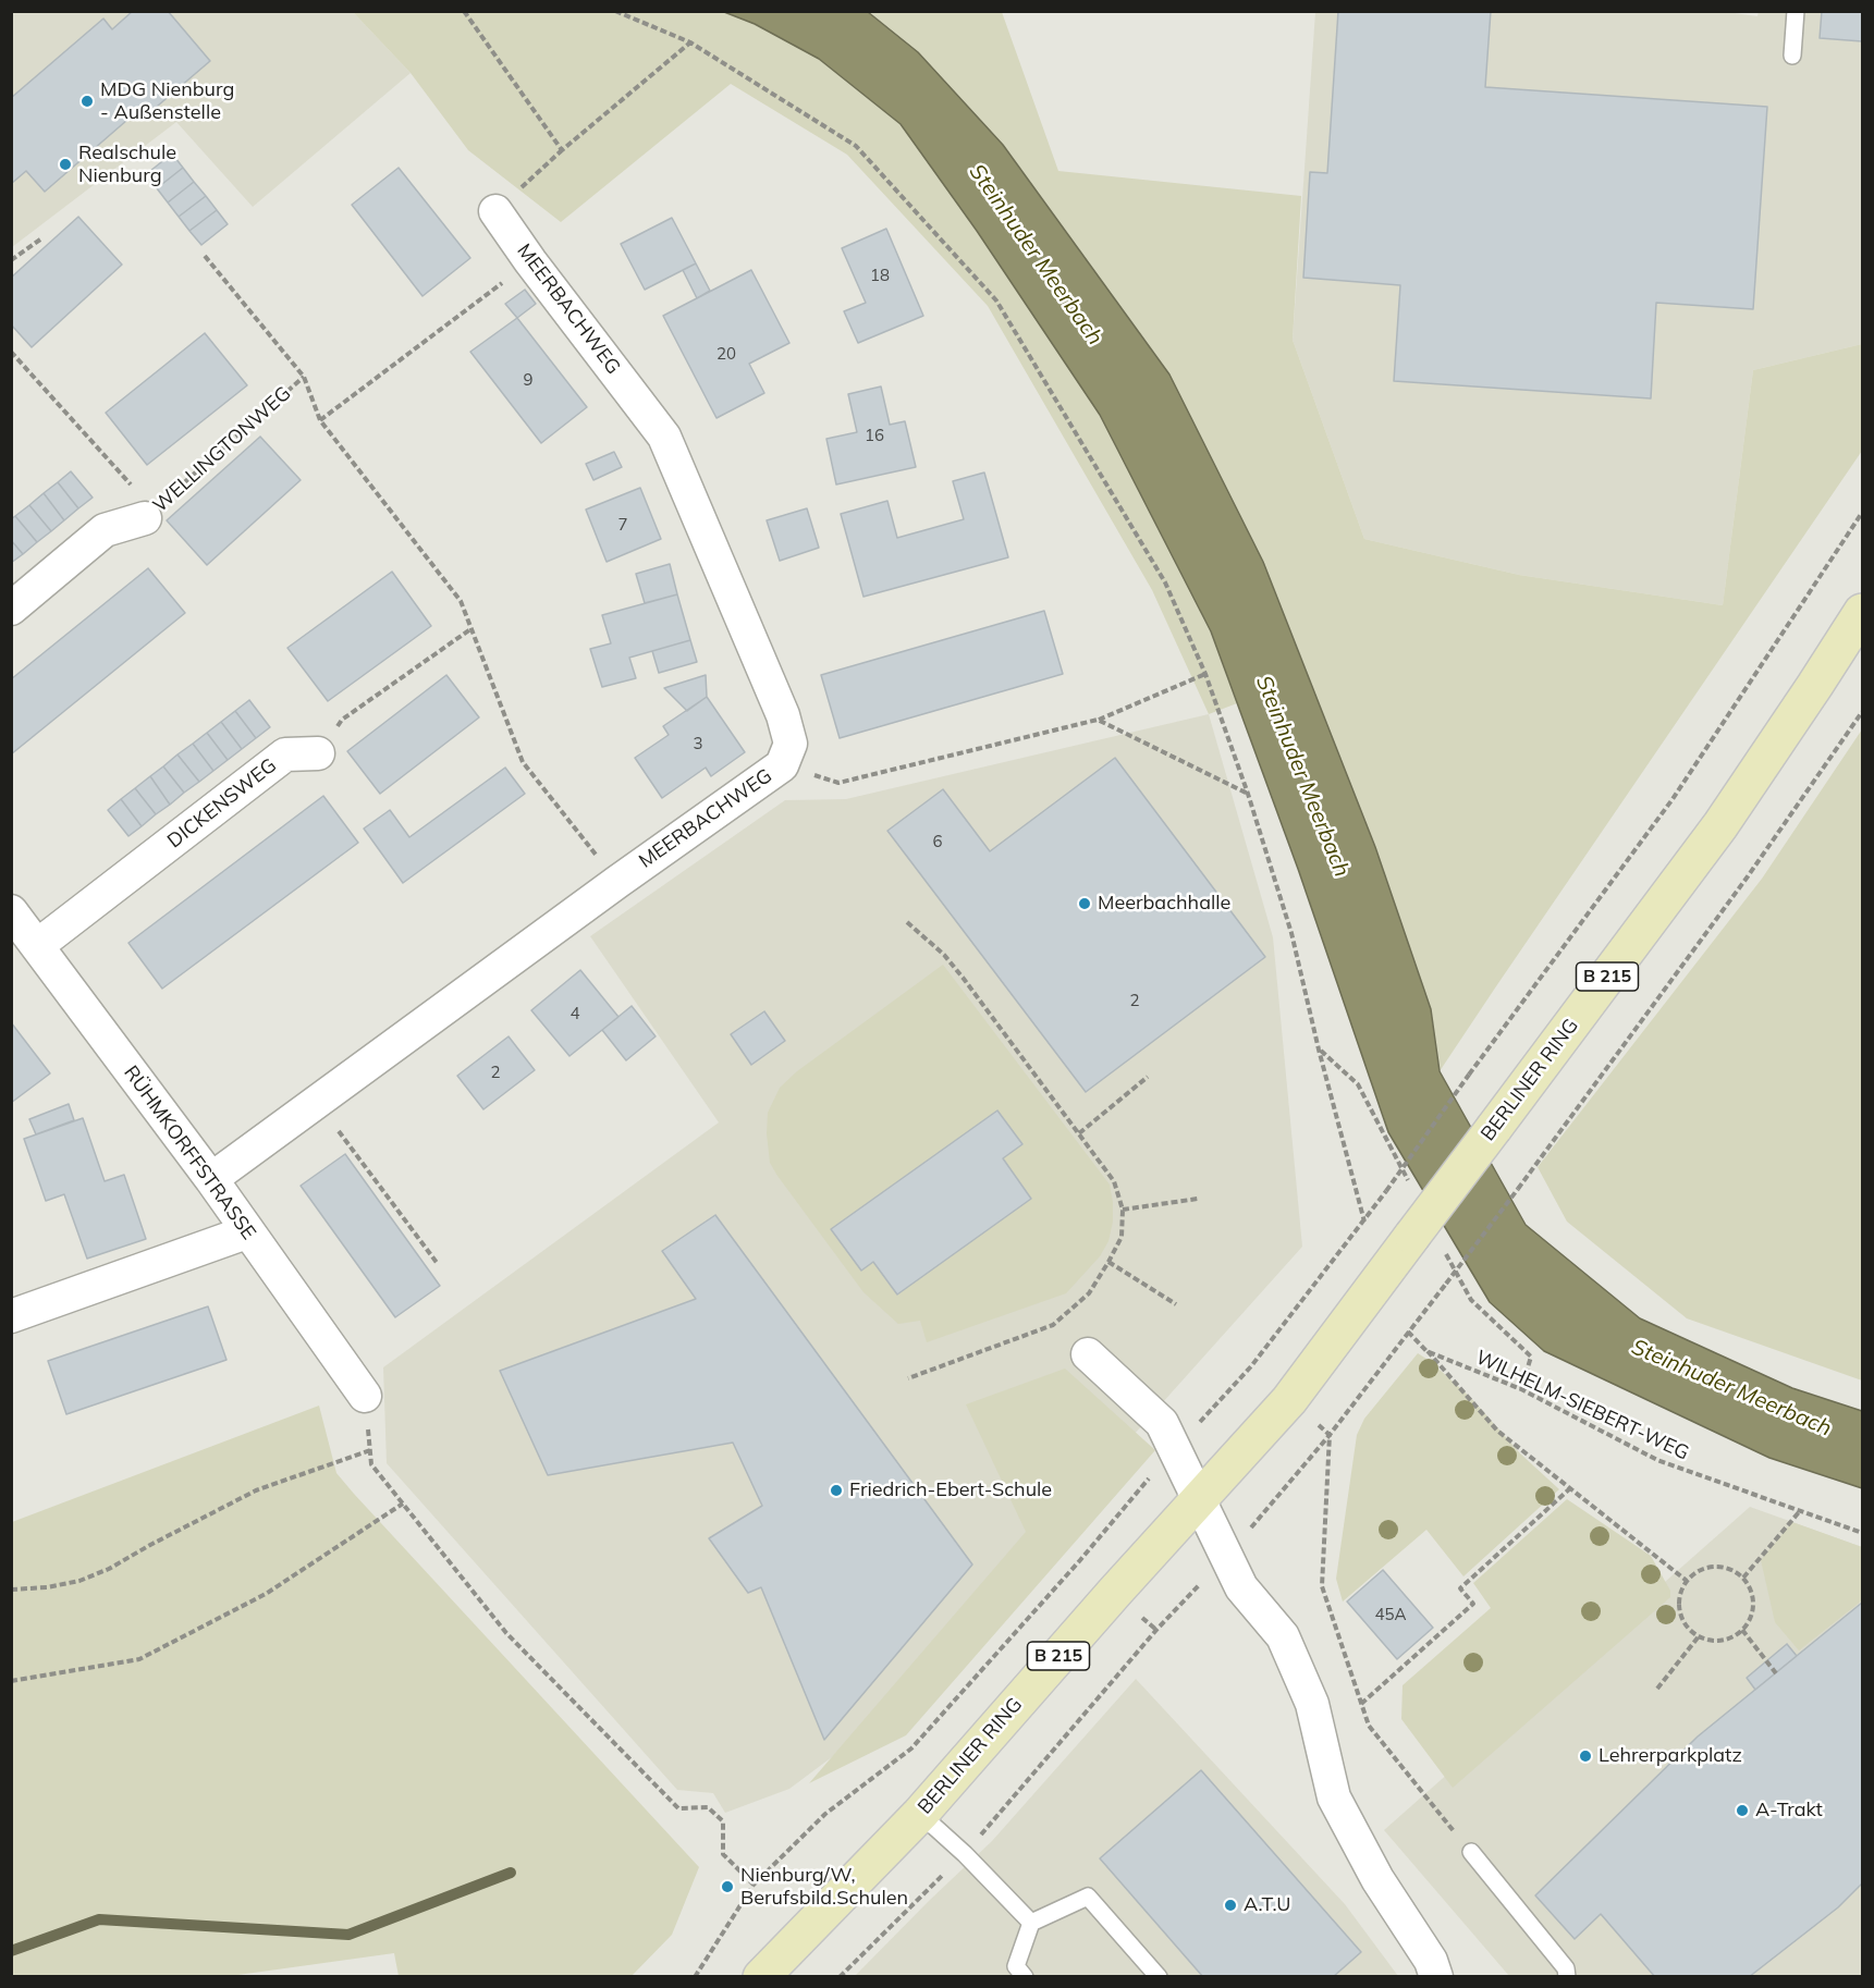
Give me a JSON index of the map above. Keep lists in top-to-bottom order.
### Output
{
  "streets": {
    "main road": ["B 215", "BERLINER RING"],
    "street": [
      "MEERBACHWEG",
      "WELLINGTONWEG",
      "DICKENSWEG",
      "RÜHMKORFFSTRASSE"
    ],
    "path": ["WILHELM-SIEBERT-WEG"]
  },
  "crossings": [
    ["MEERBACHWEG", "RÜHMKORFFSTRASSE"],
    ["DICKENSWEG", "RÜHMKORFFSTRASSE"]
  ],
  "water": ["Steinhuder Meerbach"],
  "places": [
    "MDG Nienburg - Außenstelle",
    "Realschule Nienburg",
    "Meerbachhalle",
    "Friedrich-Ebert-Schule",
    "Lehrerparkplatz",
    "A-Trakt",
    "Nienburg/W, Berufsbild.Schulen",
    "A.T.U"
  ],
  "house_numbers": [
    "18",
    "20",
    "9",
    "16",
    "7",
    "3",
    "6",
    "2",
    "4",
    "2",
    "45A"
  ]
}
